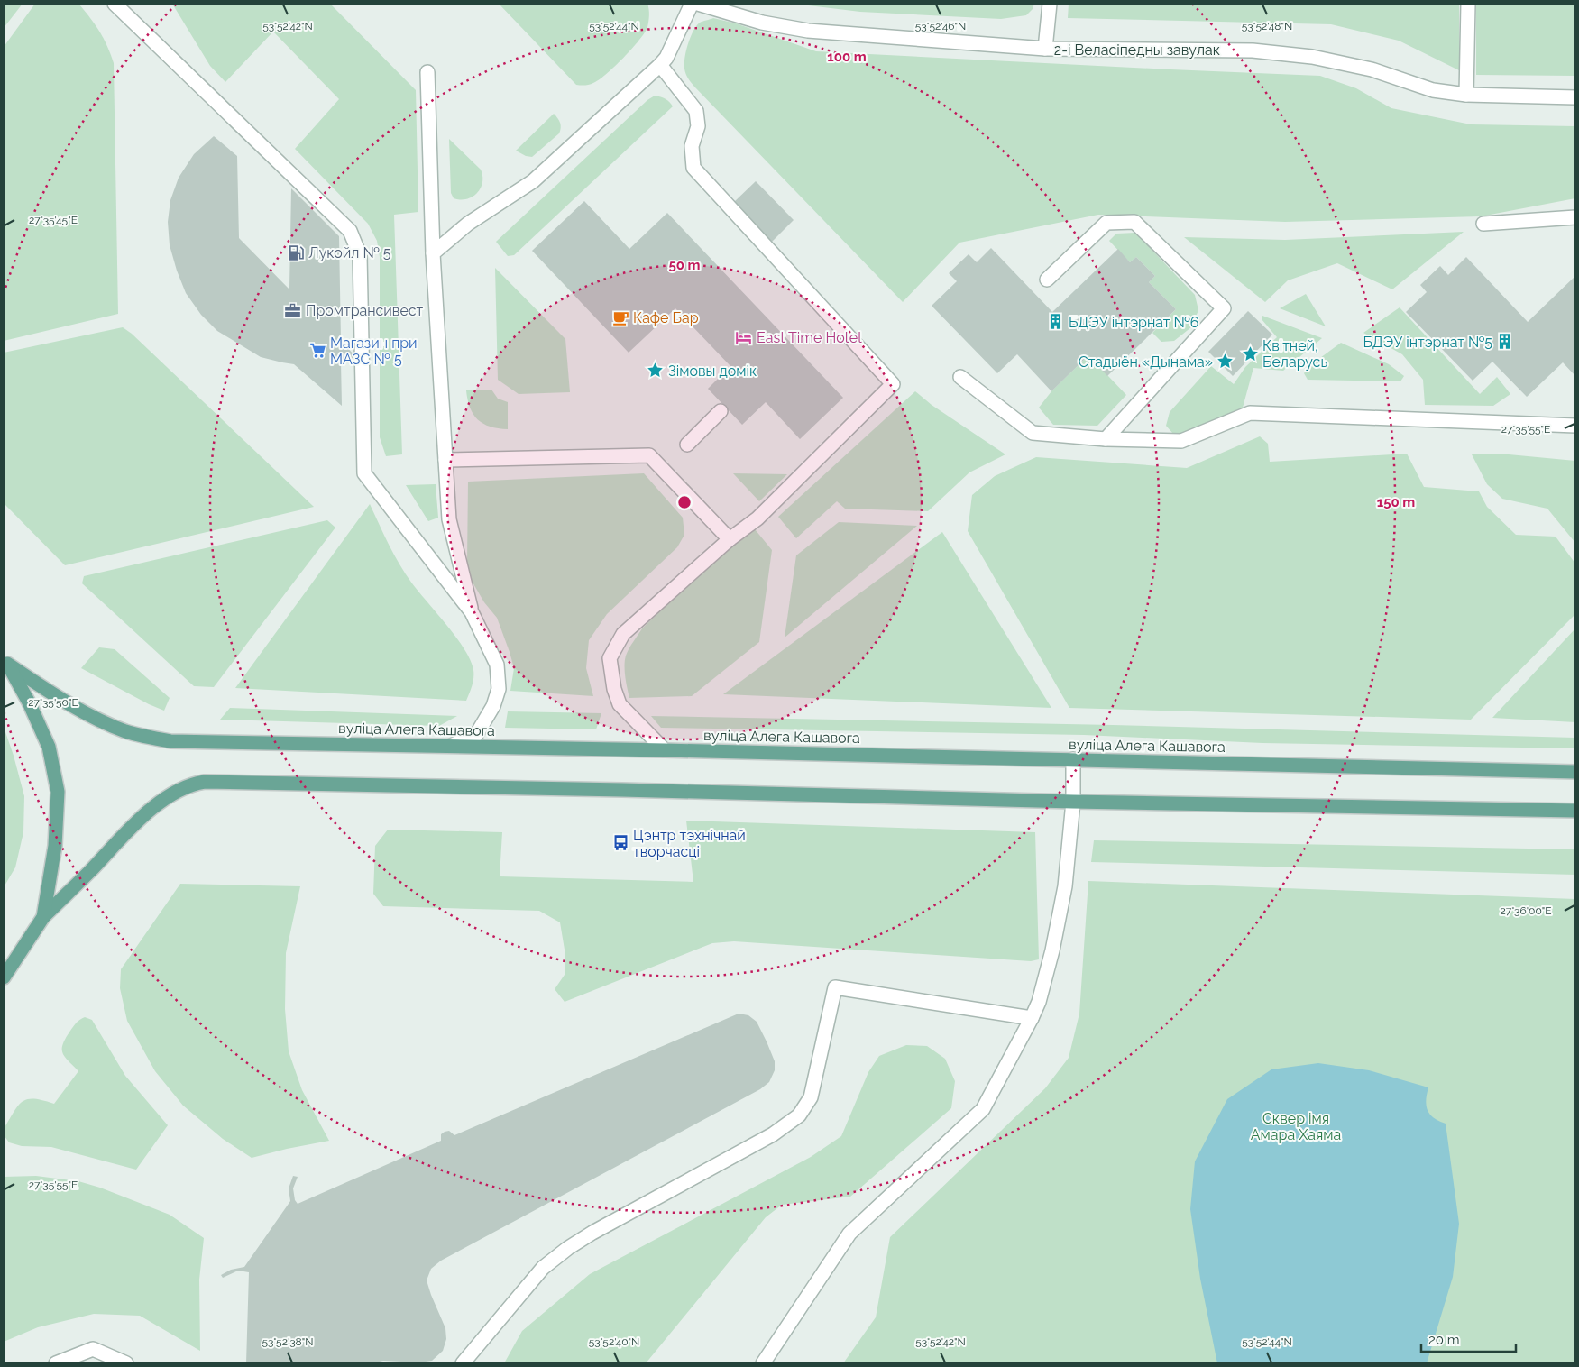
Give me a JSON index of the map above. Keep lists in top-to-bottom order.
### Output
{
  "streets": {
    "main road": ["вуліца Алега Кашавога"],
    "street": ["2-і Веласіпедны завулак"]
  },
  "parks": ["Сквер імя Амара Хаяма"],
  "places": {
    "fuel station": ["Лукойл № 5"],
    "office": ["Промтрансивест"],
    "cafe": ["Кафе Бар"],
    "building": ["БДЭУ інтэрнат №6", "БДЭУ інтэрнат №5"],
    "hotel": ["East Time Hotel"],
    "supermarket": ["Магазин при МАЗС № 5"],
    "place": ["Квітней, Беларусь", "Стадыён «Дынама»", "Зімовы домік"],
    "bus stop": ["Цэнтр тэхнічнай творчасці"]
  },
  "scale_bar": "20 m",
  "coordinates": [
    "53°52'42\"N",
    "53°52'44\"N",
    "53°52'46\"N",
    "53°52'48\"N",
    "27°35'45\"E",
    "27°35'55\"E",
    "27°35'50\"E",
    "27°36'00\"E",
    "53°52'38\"N",
    "53°52'40\"N"
  ],
  "rings": ["100 m", "50 m", "150 m"]
}
